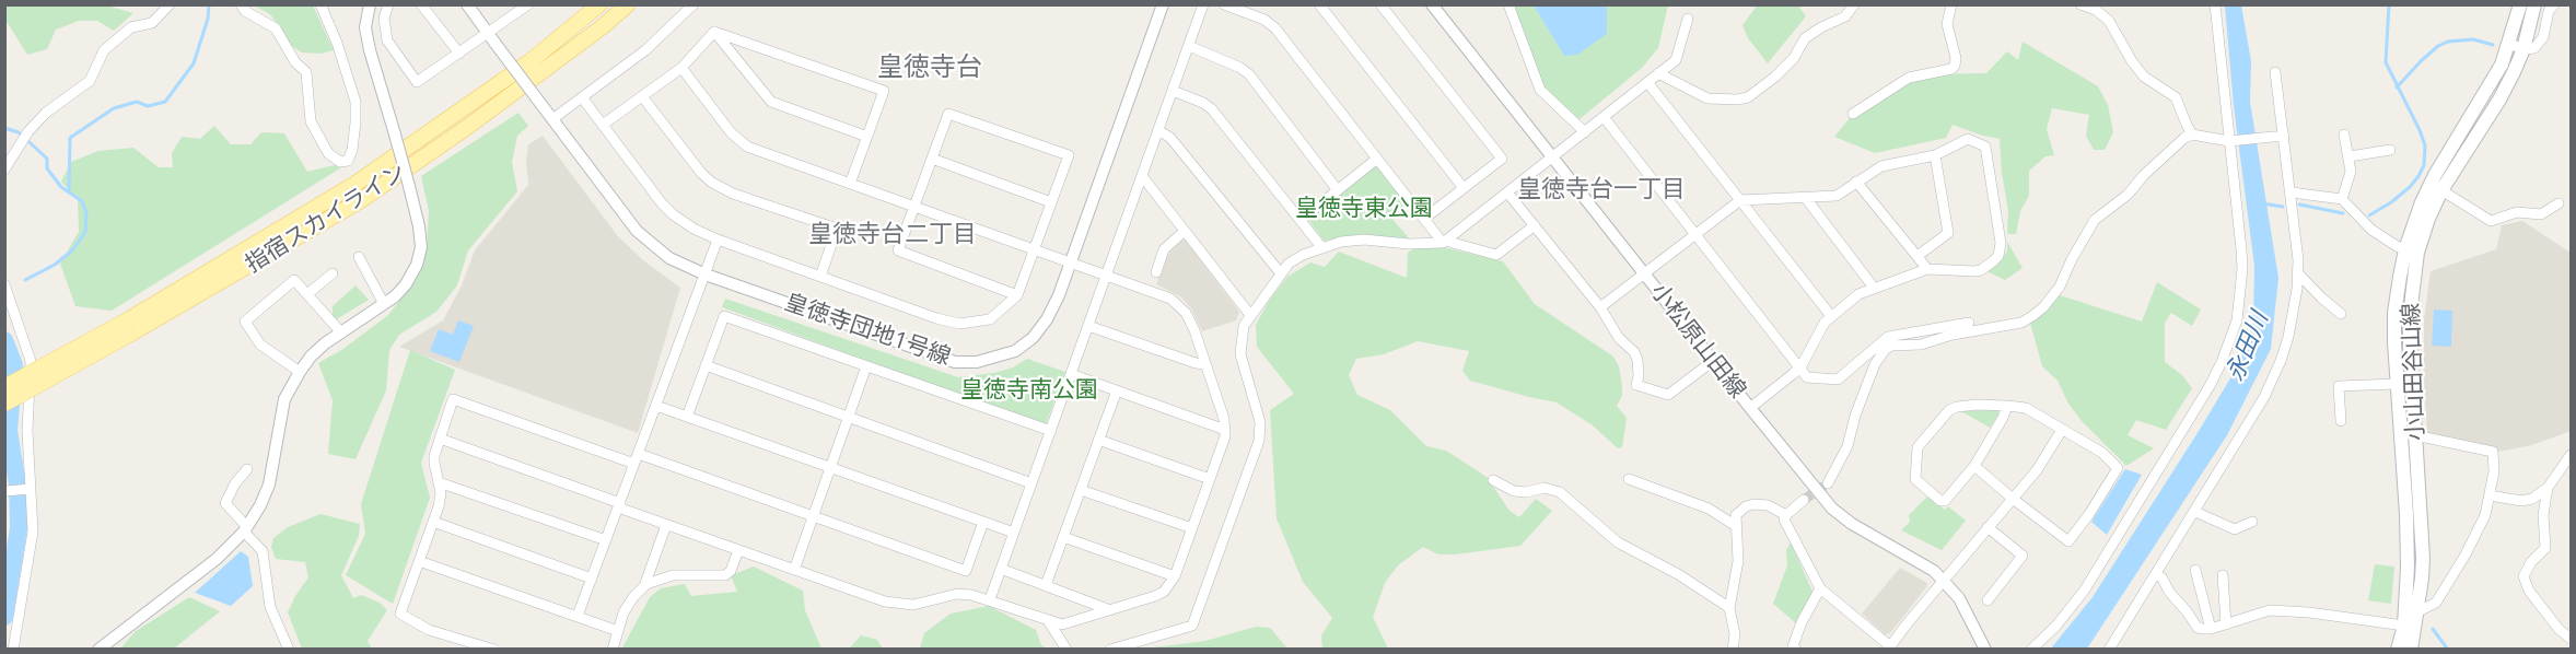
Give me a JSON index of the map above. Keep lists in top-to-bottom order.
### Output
{
  "streets": {
    "main road": ["指宿スカイライン", "小山田谷山線"],
    "street": ["皇徳寺団地1号線", "小松原山田線"]
  },
  "districts": ["皇徳寺台", "皇徳寺台一丁目", "皇徳寺台二丁目"],
  "water": ["永田川"],
  "parks": ["皇徳寺東公園", "皇徳寺南公園"]
}
